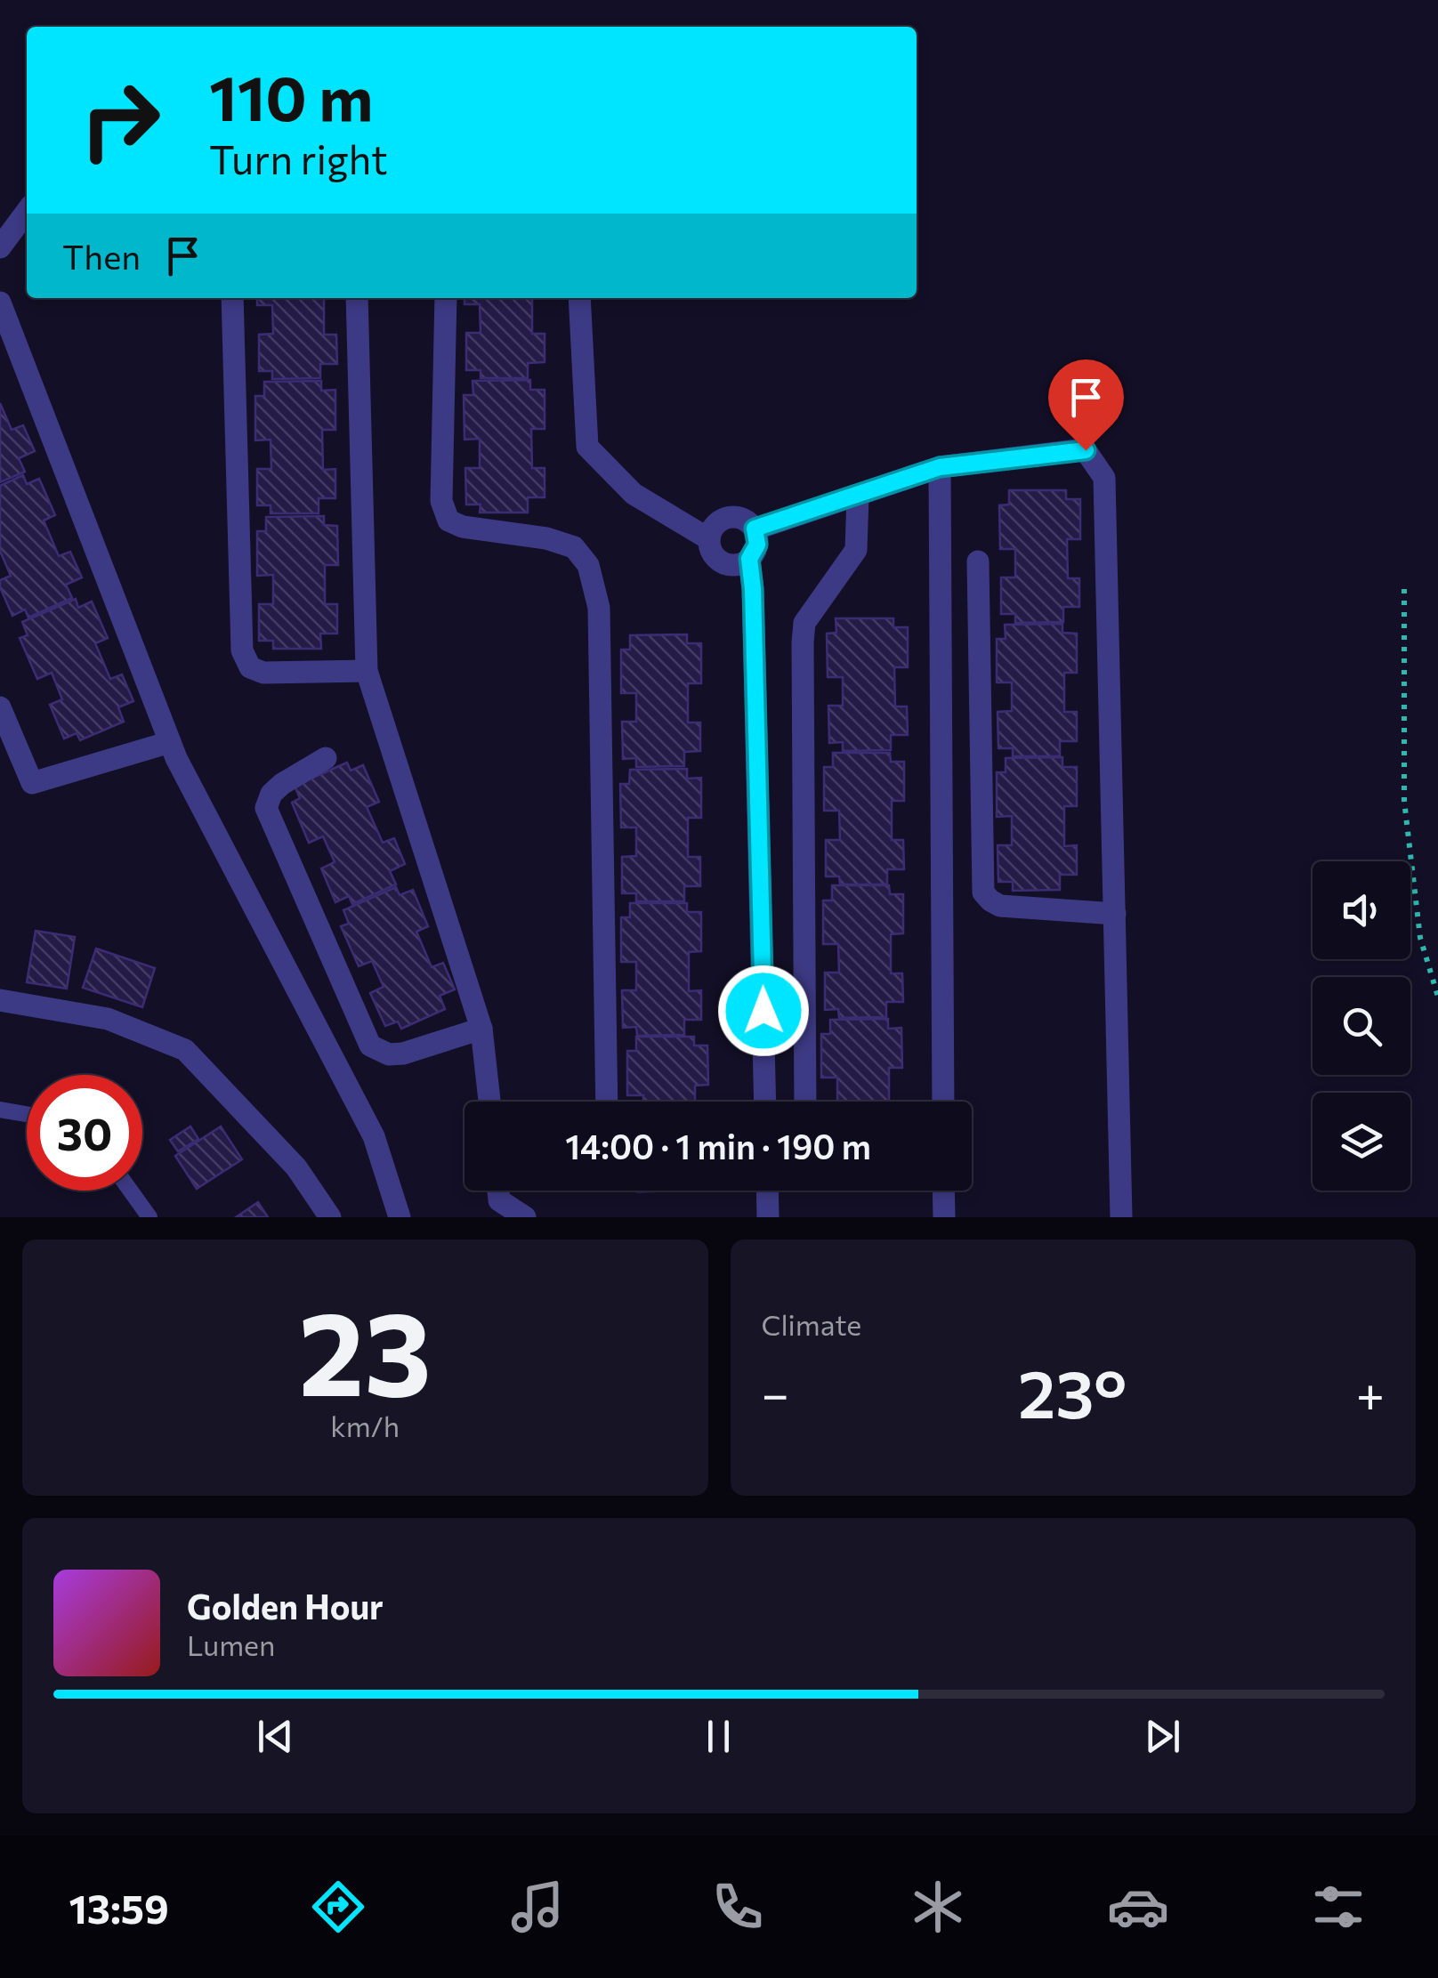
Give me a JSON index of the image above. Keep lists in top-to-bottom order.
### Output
{
  "page": {
    "turn": ["110 m", "Turn right"],
    "then": "Then",
    "limit": "30",
    "trip": "14:00 · 1 min · 190 m",
    "tile": [
      ["23", "km/h"],
      "Climate"
    ],
    "heat": ["−", "23°", "+"],
    "song": ["Golden Hour", "Lumen"],
    "tabs": "13:59"
  }
}
